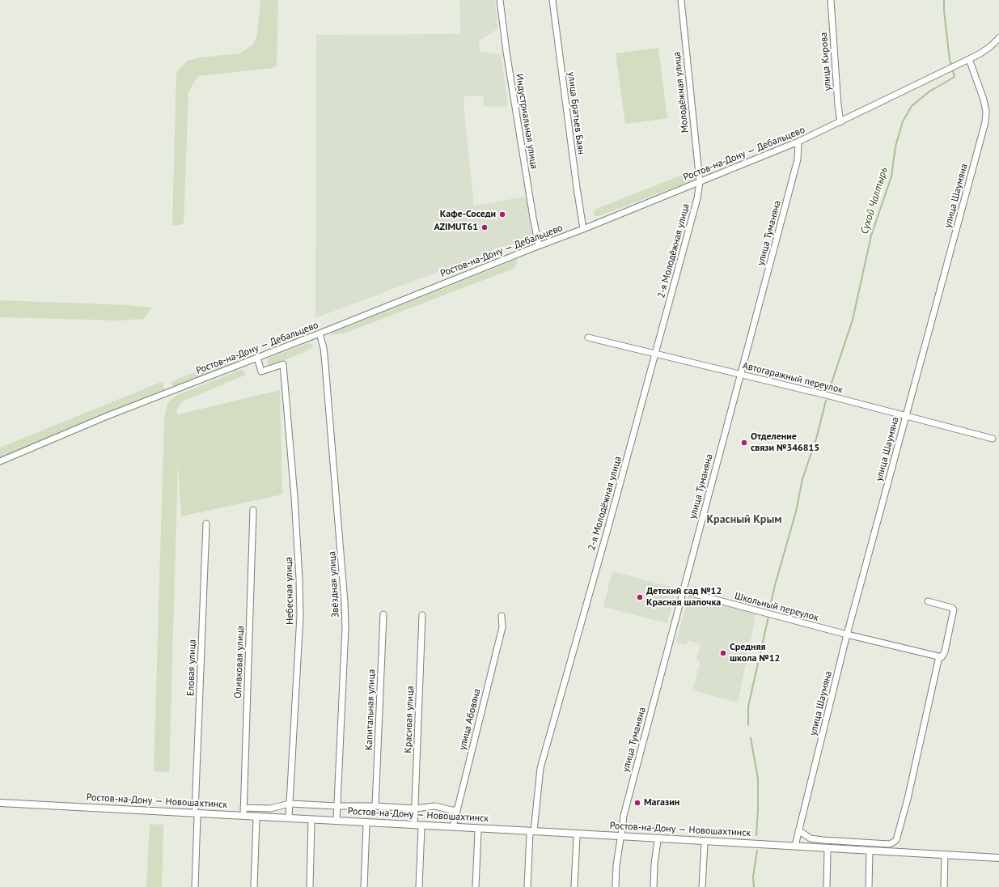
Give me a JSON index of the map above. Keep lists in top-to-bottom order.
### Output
{
  "streets": {
    "main road": ["Ростов-на-Дону — Новошахтинск"],
    "street": [
      "улица Кирова",
      "Молодёжная улица",
      "улица Братьев Баян",
      "Индустриальная улица",
      "Ростов-на-Дону — Дебальцево",
      "улица Шаумяна",
      "улица Туманяна",
      "2-я Молодёжная улица",
      "Автогаражный переулок",
      "Звёздная улица",
      "Небесная улица",
      "Школьный переулок",
      "Оливковая улица",
      "Еловая улица",
      "Капитальная улица",
      "Красивая улица",
      "улица Абовяна"
    ]
  },
  "crossings": [
    ["улица Кирова", "Ростов-на-Дону — Дебальцево"],
    ["Молодёжная улица", "Ростов-на-Дону — Дебальцево"],
    ["Молодёжная улица", "2-я Молодёжная улица"],
    ["улица Братьев Баян", "Ростов-на-Дону — Дебальцево"],
    ["Индустриальная улица", "Ростов-на-Дону — Дебальцево"],
    ["Ростов-на-Дону — Дебальцево", "улица Шаумяна"],
    ["Ростов-на-Дону — Дебальцево", "улица Туманяна"],
    ["Ростов-на-Дону — Дебальцево", "2-я Молодёжная улица"],
    ["Ростов-на-Дону — Дебальцево", "Звёздная улица"],
    ["Ростов-на-Дону — Дебальцево", "Небесная улица"],
    ["улица Шаумяна", "Автогаражный переулок"],
    ["улица Шаумяна", "Школьный переулок"],
    ["улица Шаумяна", "Ростов-на-Дону — Новошахтинск"],
    ["улица Туманяна", "Автогаражный переулок"],
    ["улица Туманяна", "Школьный переулок"],
    ["улица Туманяна", "Ростов-на-Дону — Новошахтинск"],
    ["2-я Молодёжная улица", "Автогаражный переулок"],
    ["2-я Молодёжная улица", "Ростов-на-Дону — Новошахтинск"],
    ["Звёздная улица", "Ростов-на-Дону — Новошахтинск"],
    ["Небесная улица", "Ростов-на-Дону — Новошахтинск"],
    ["Оливковая улица", "Ростов-на-Дону — Новошахтинск"],
    ["Еловая улица", "Ростов-на-Дону — Новошахтинск"],
    ["Красивая улица", "Ростов-на-Дону — Новошахтинск"],
    ["улица Абовяна", "Ростов-на-Дону — Новошахтинск"]
  ],
  "districts": ["Красный Крым"],
  "water": ["Сухой Чалтырь"],
  "places": [
    "Кафе-Соседи",
    "AZIMUT61",
    "Отделение связи №346815",
    "Детский сад №12 Красная шапочка",
    "Средняя школа №12",
    "Магазин"
  ]
}
